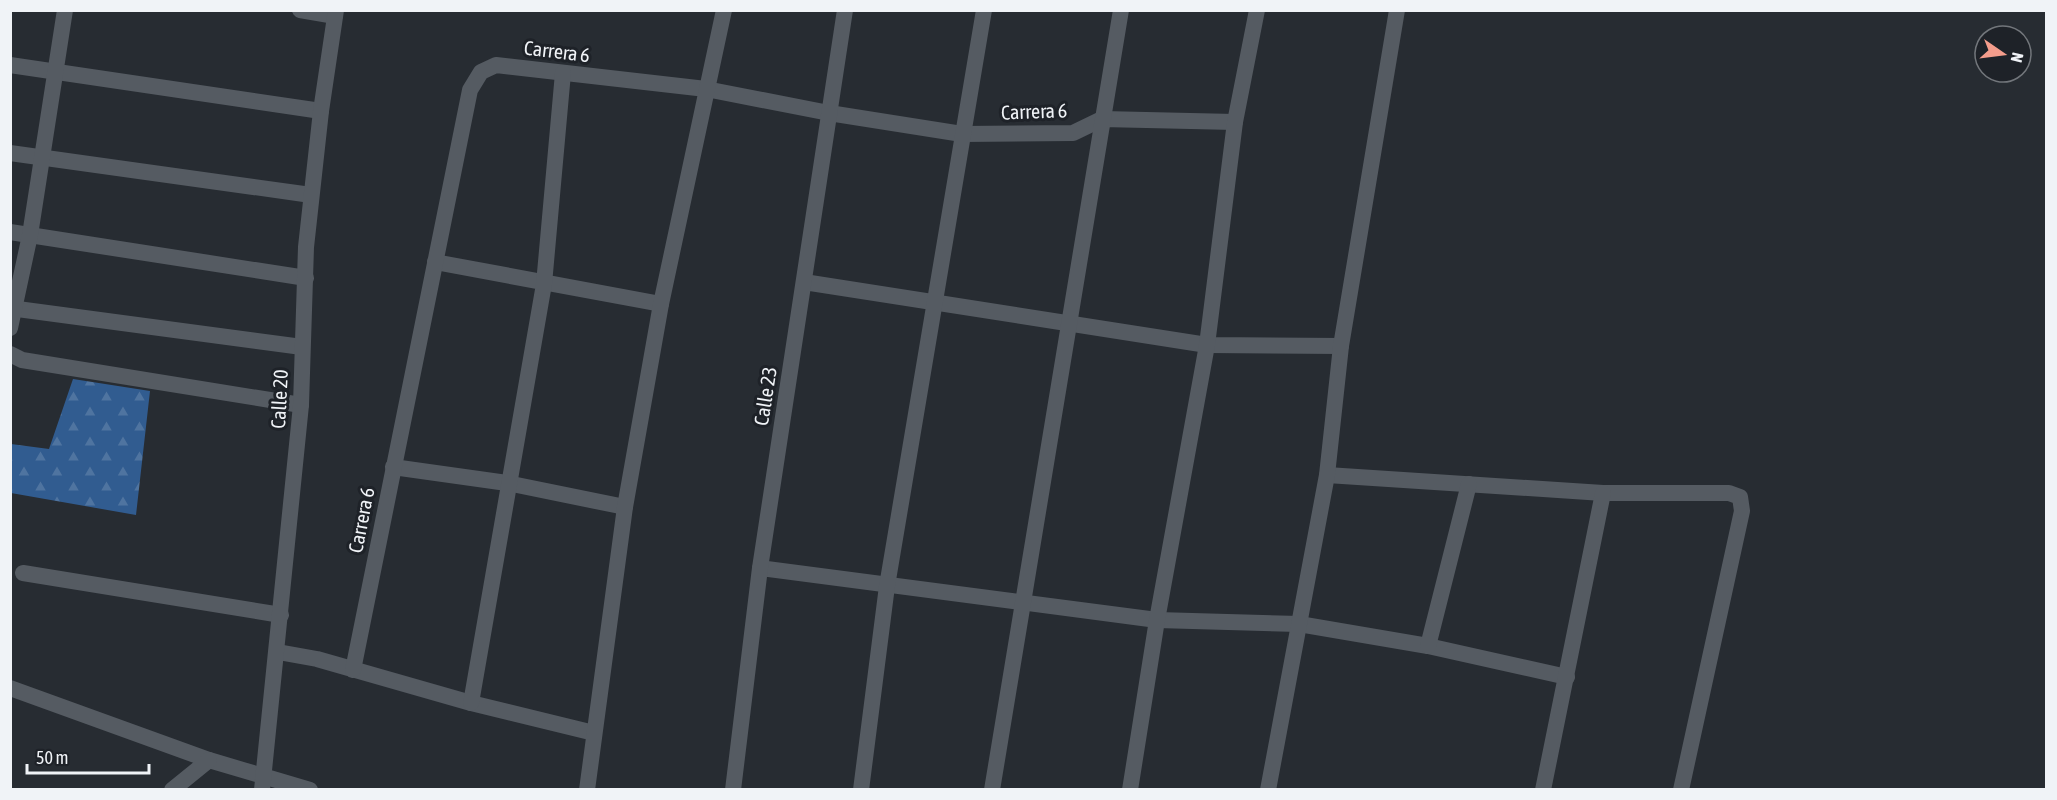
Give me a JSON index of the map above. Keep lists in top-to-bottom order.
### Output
{
  "streets": {
    "street": ["Carrera 6", "Calle 23", "Calle 20"]
  },
  "crossings": [
    ["Carrera 6", "Calle 23"]
  ],
  "scale_bar": "50 m",
  "north": "right"
}
